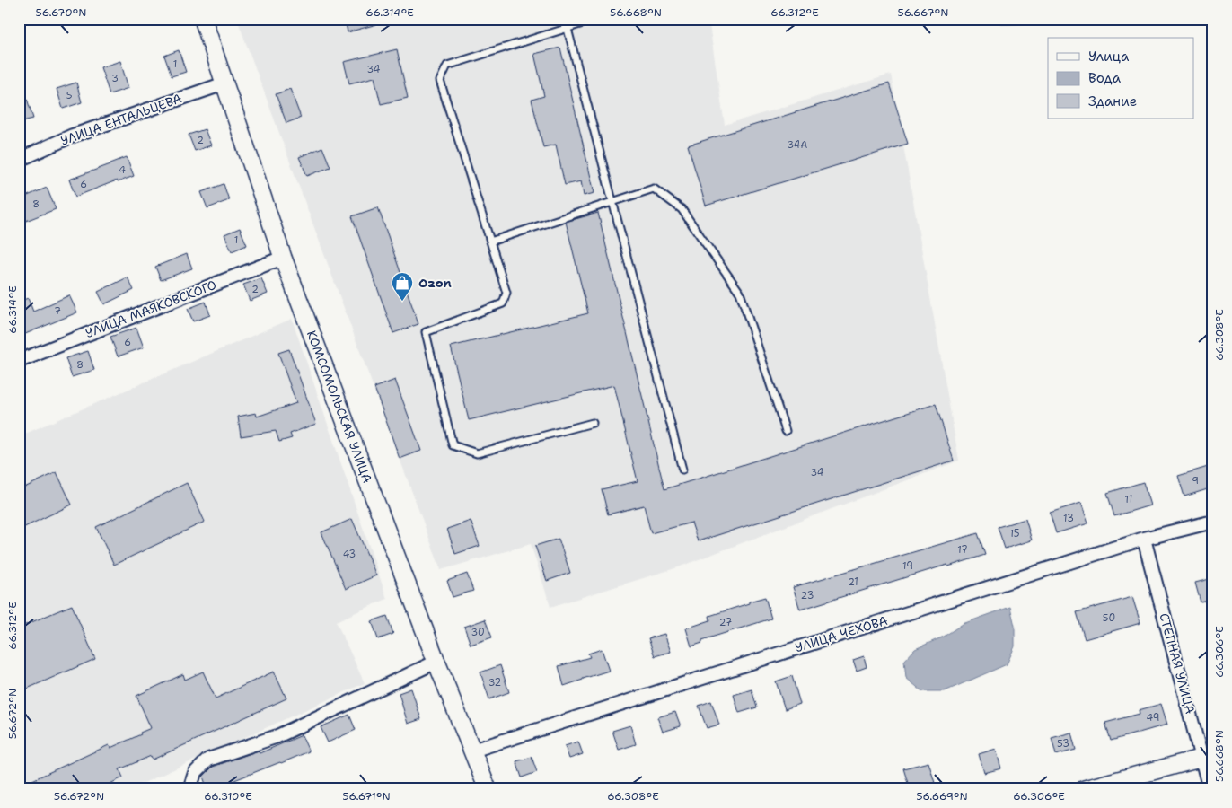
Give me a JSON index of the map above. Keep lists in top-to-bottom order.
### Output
{
  "streets": {
    "street": [
      "УЛИЦА ЕНТАЛЬЦЕВА",
      "УЛИЦА МАЯКОВСКОГО",
      "КОМСОМОЛЬСКАЯ УЛИЦА",
      "УЛИЦА ЧЕХОВА",
      "СТЕПНАЯ УЛИЦА"
    ]
  },
  "crossings": [
    ["УЛИЦА ЕНТАЛЬЦЕВА", "КОМСОМОЛЬСКАЯ УЛИЦА"],
    ["УЛИЦА МАЯКОВСКОГО", "КОМСОМОЛЬСКАЯ УЛИЦА"],
    ["КОМСОМОЛЬСКАЯ УЛИЦА", "УЛИЦА ЧЕХОВА"],
    ["УЛИЦА ЧЕХОВА", "СТЕПНАЯ УЛИЦА"]
  ],
  "places": {
    "shop": ["Ozon"]
  },
  "house_numbers": [
    "1",
    "34",
    "3",
    "5",
    "2",
    "34А",
    "4",
    "6",
    "8",
    "1",
    "2",
    "7",
    "6",
    "8",
    "34",
    "9",
    "11",
    "13",
    "15",
    "17",
    "43",
    "19",
    "21",
    "23",
    "50",
    "27",
    "30",
    "32",
    "49",
    "53"
  ],
  "legend": ["Улица", "Вода", "Здание"],
  "coordinates": [
    "56.670°N",
    "66.314°E",
    "56.668°N",
    "66.312°E",
    "56.667°N",
    "66.308°E",
    "66.306°E",
    "56.672°N",
    "66.310°E",
    "56.671°N",
    "56.669°N"
  ]
}
